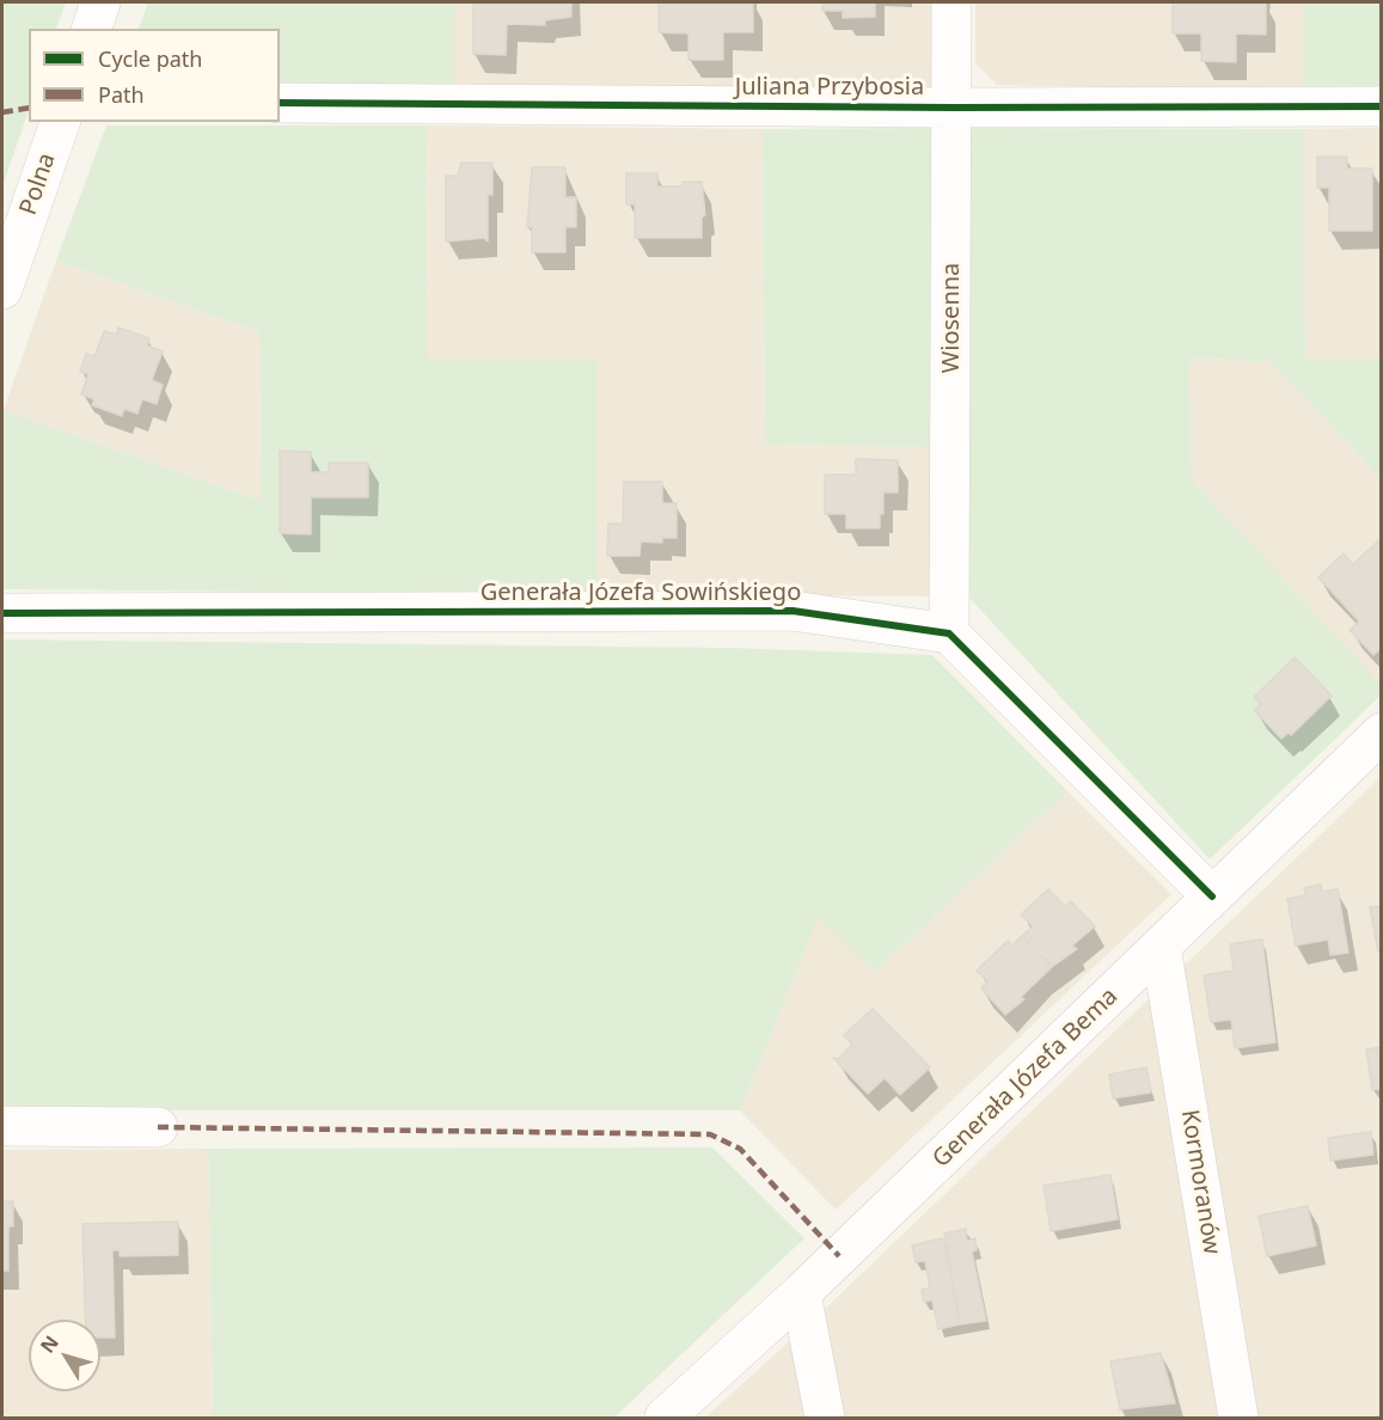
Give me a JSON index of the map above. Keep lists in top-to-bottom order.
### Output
{
  "streets": {
    "street": [
      "Juliana Przybosia",
      "Polna",
      "Wiosenna",
      "Generała Józefa Sowińskiego",
      "Generała Józefa Bema",
      "Kormoranów"
    ]
  },
  "crossings": [
    ["Juliana Przybosia", "Wiosenna"],
    ["Wiosenna", "Generała Józefa Sowińskiego"],
    ["Generała Józefa Bema", "Kormoranów"]
  ],
  "legend": ["Cycle path", "Path"],
  "north": "top left"
}
